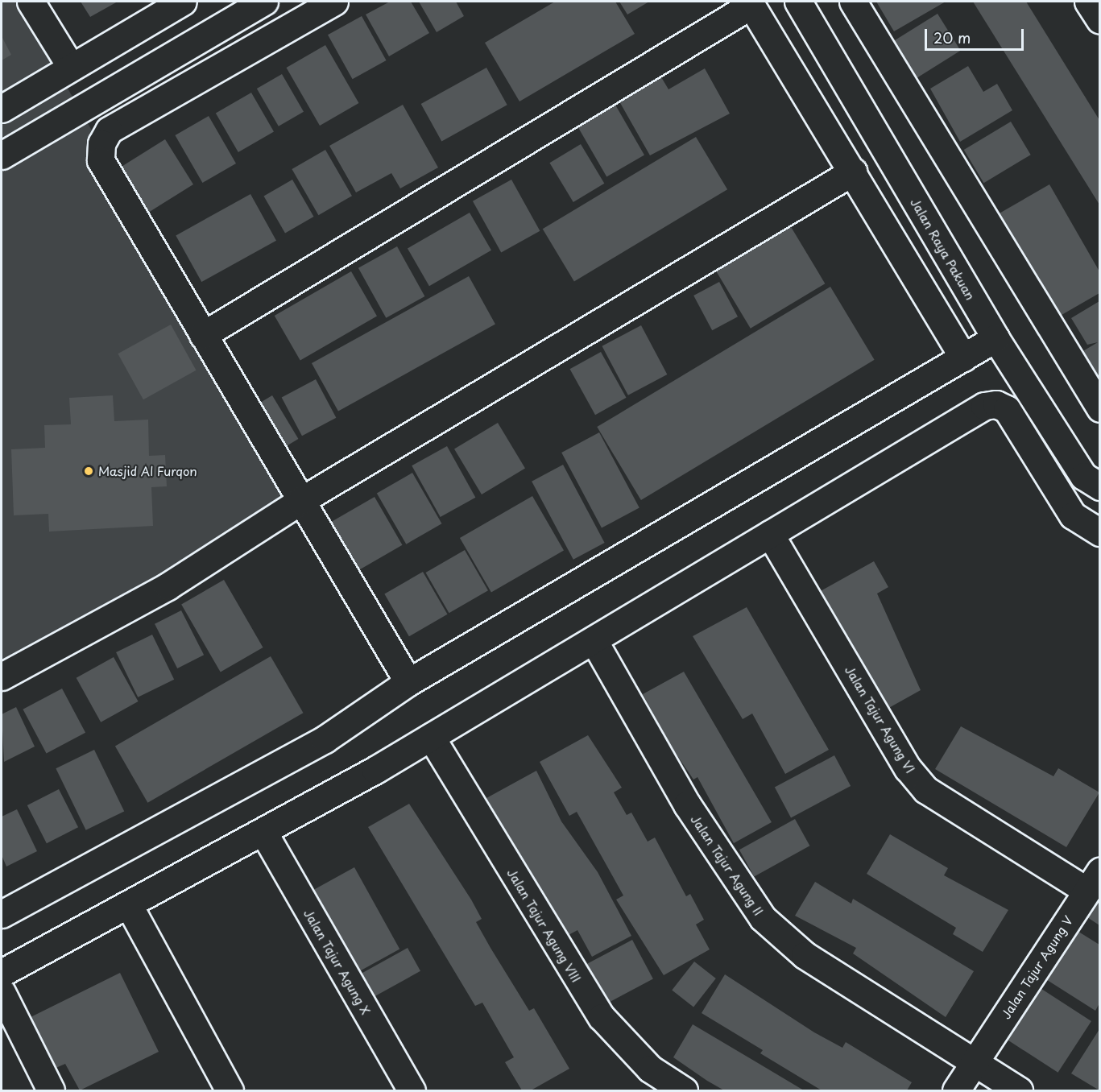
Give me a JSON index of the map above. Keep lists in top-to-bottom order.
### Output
{
  "streets": {
    "street": [
      "Jalan Raya Pakuan",
      "Jalan Tajur Agung VI",
      "Jalan Tajur Agung II",
      "Jalan Tajur Agung VIII",
      "Jalan Tajur Agung X",
      "Jalan Tajur Agung V"
    ]
  },
  "crossings": [
    ["Jalan Tajur Agung VI", "Jalan Tajur Agung V"],
    ["Jalan Tajur Agung II", "Jalan Tajur Agung V"]
  ],
  "places": ["Masjid Al Furqon"],
  "scale_bar": "20 m"
}
